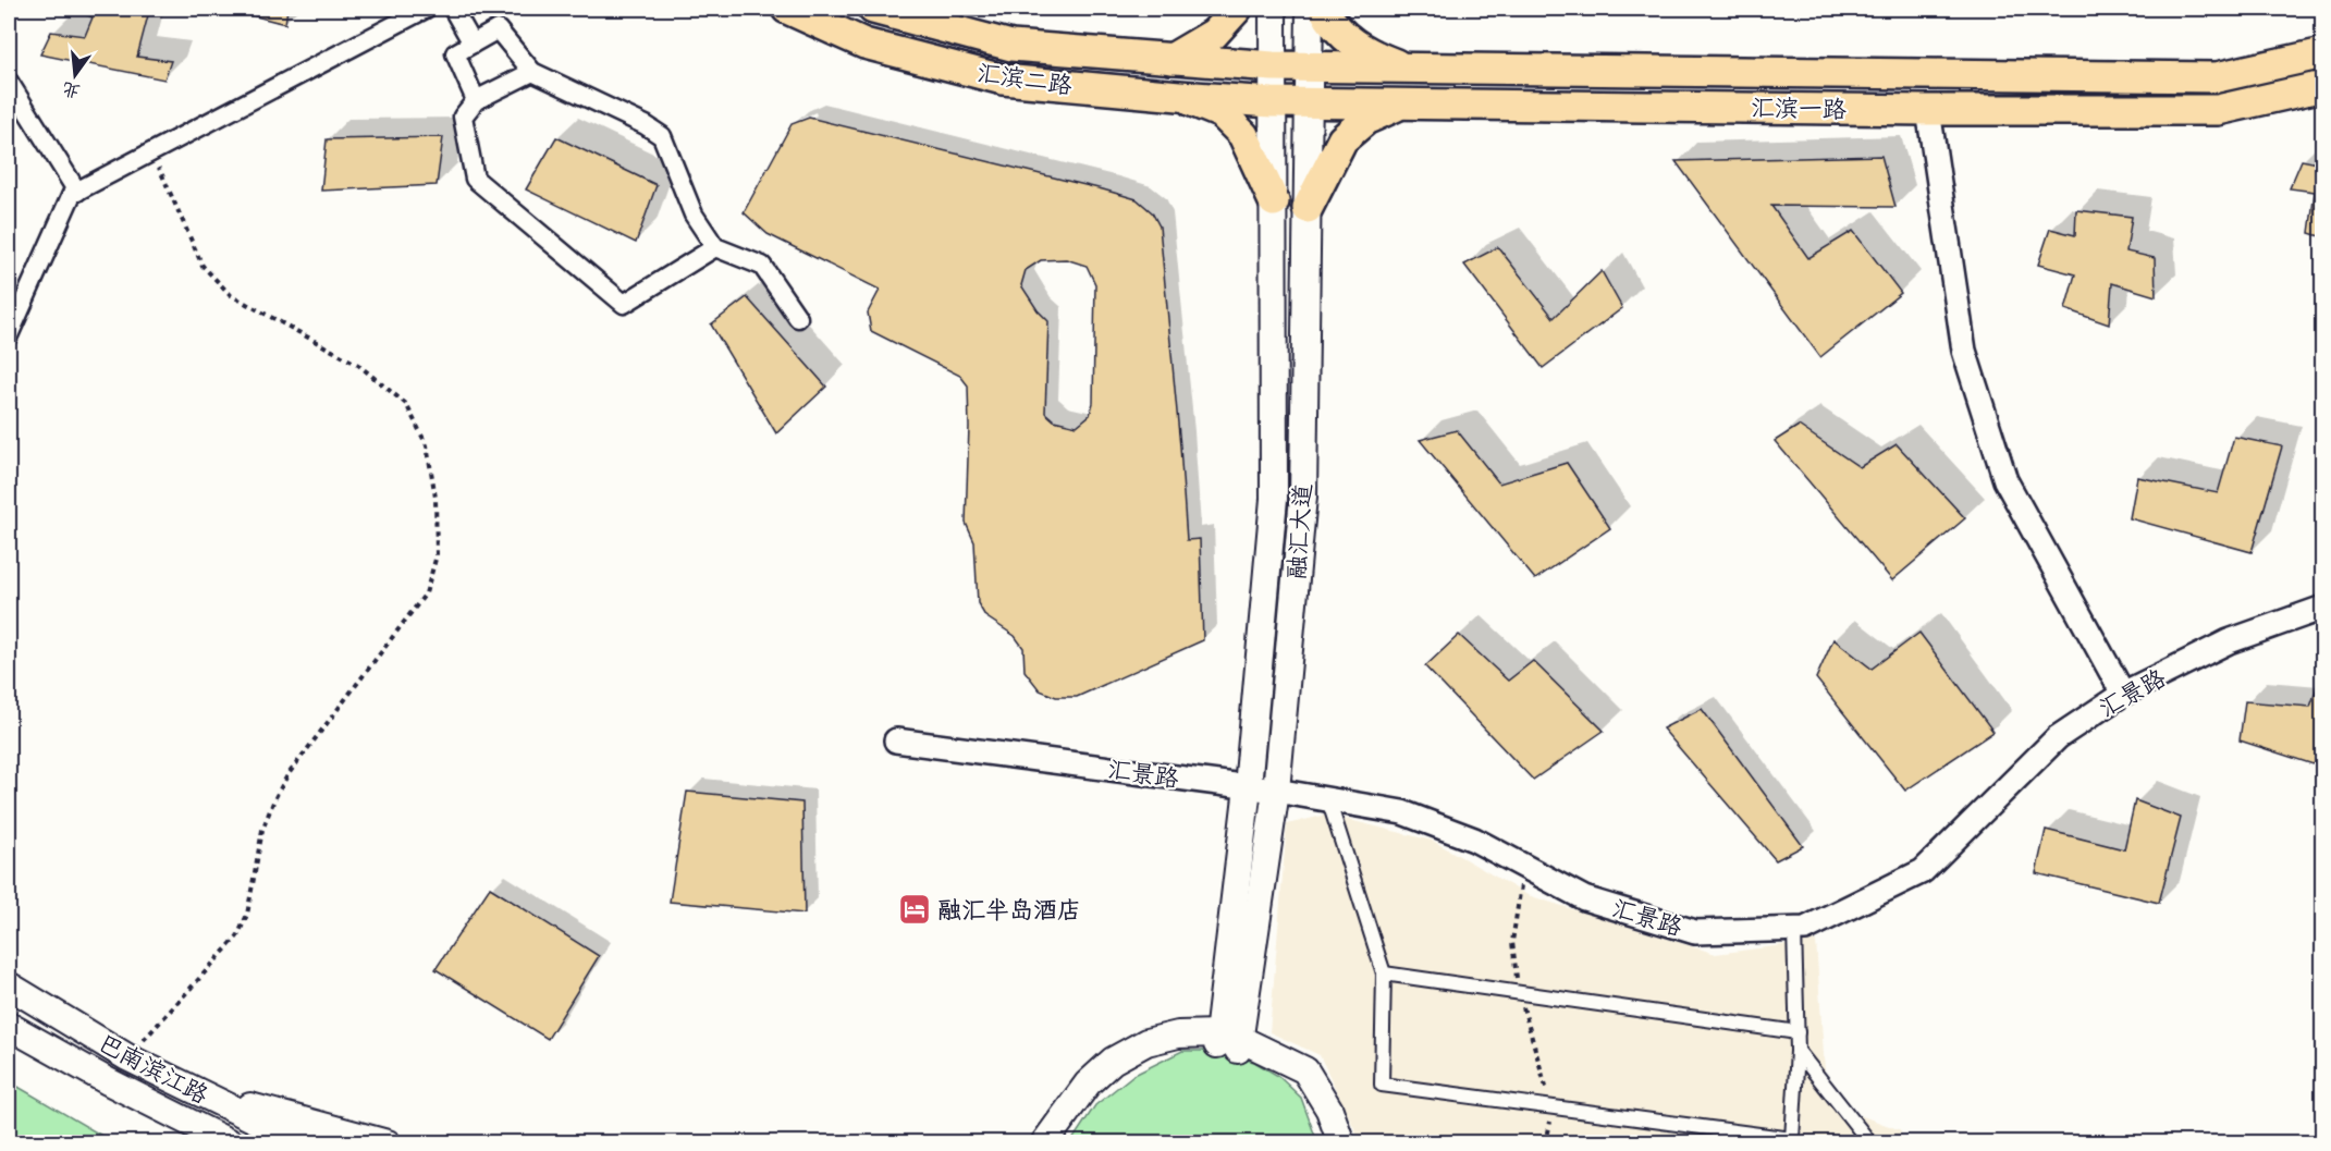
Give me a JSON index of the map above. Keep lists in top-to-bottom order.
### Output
{
  "streets": {
    "main road": [
      "汇滨二路",
      "汇滨一路",
      "融汇大道",
      "巴南滨江路"
    ],
    "street": ["汇景路"]
  },
  "crossings": [
    ["汇滨二路", "汇滨一路"],
    ["汇滨二路", "融汇大道"],
    ["汇滨一路", "融汇大道"],
    ["融汇大道", "汇景路"]
  ],
  "places": {
    "hotel": ["融汇半岛酒店"]
  },
  "north": "bottom"
}
